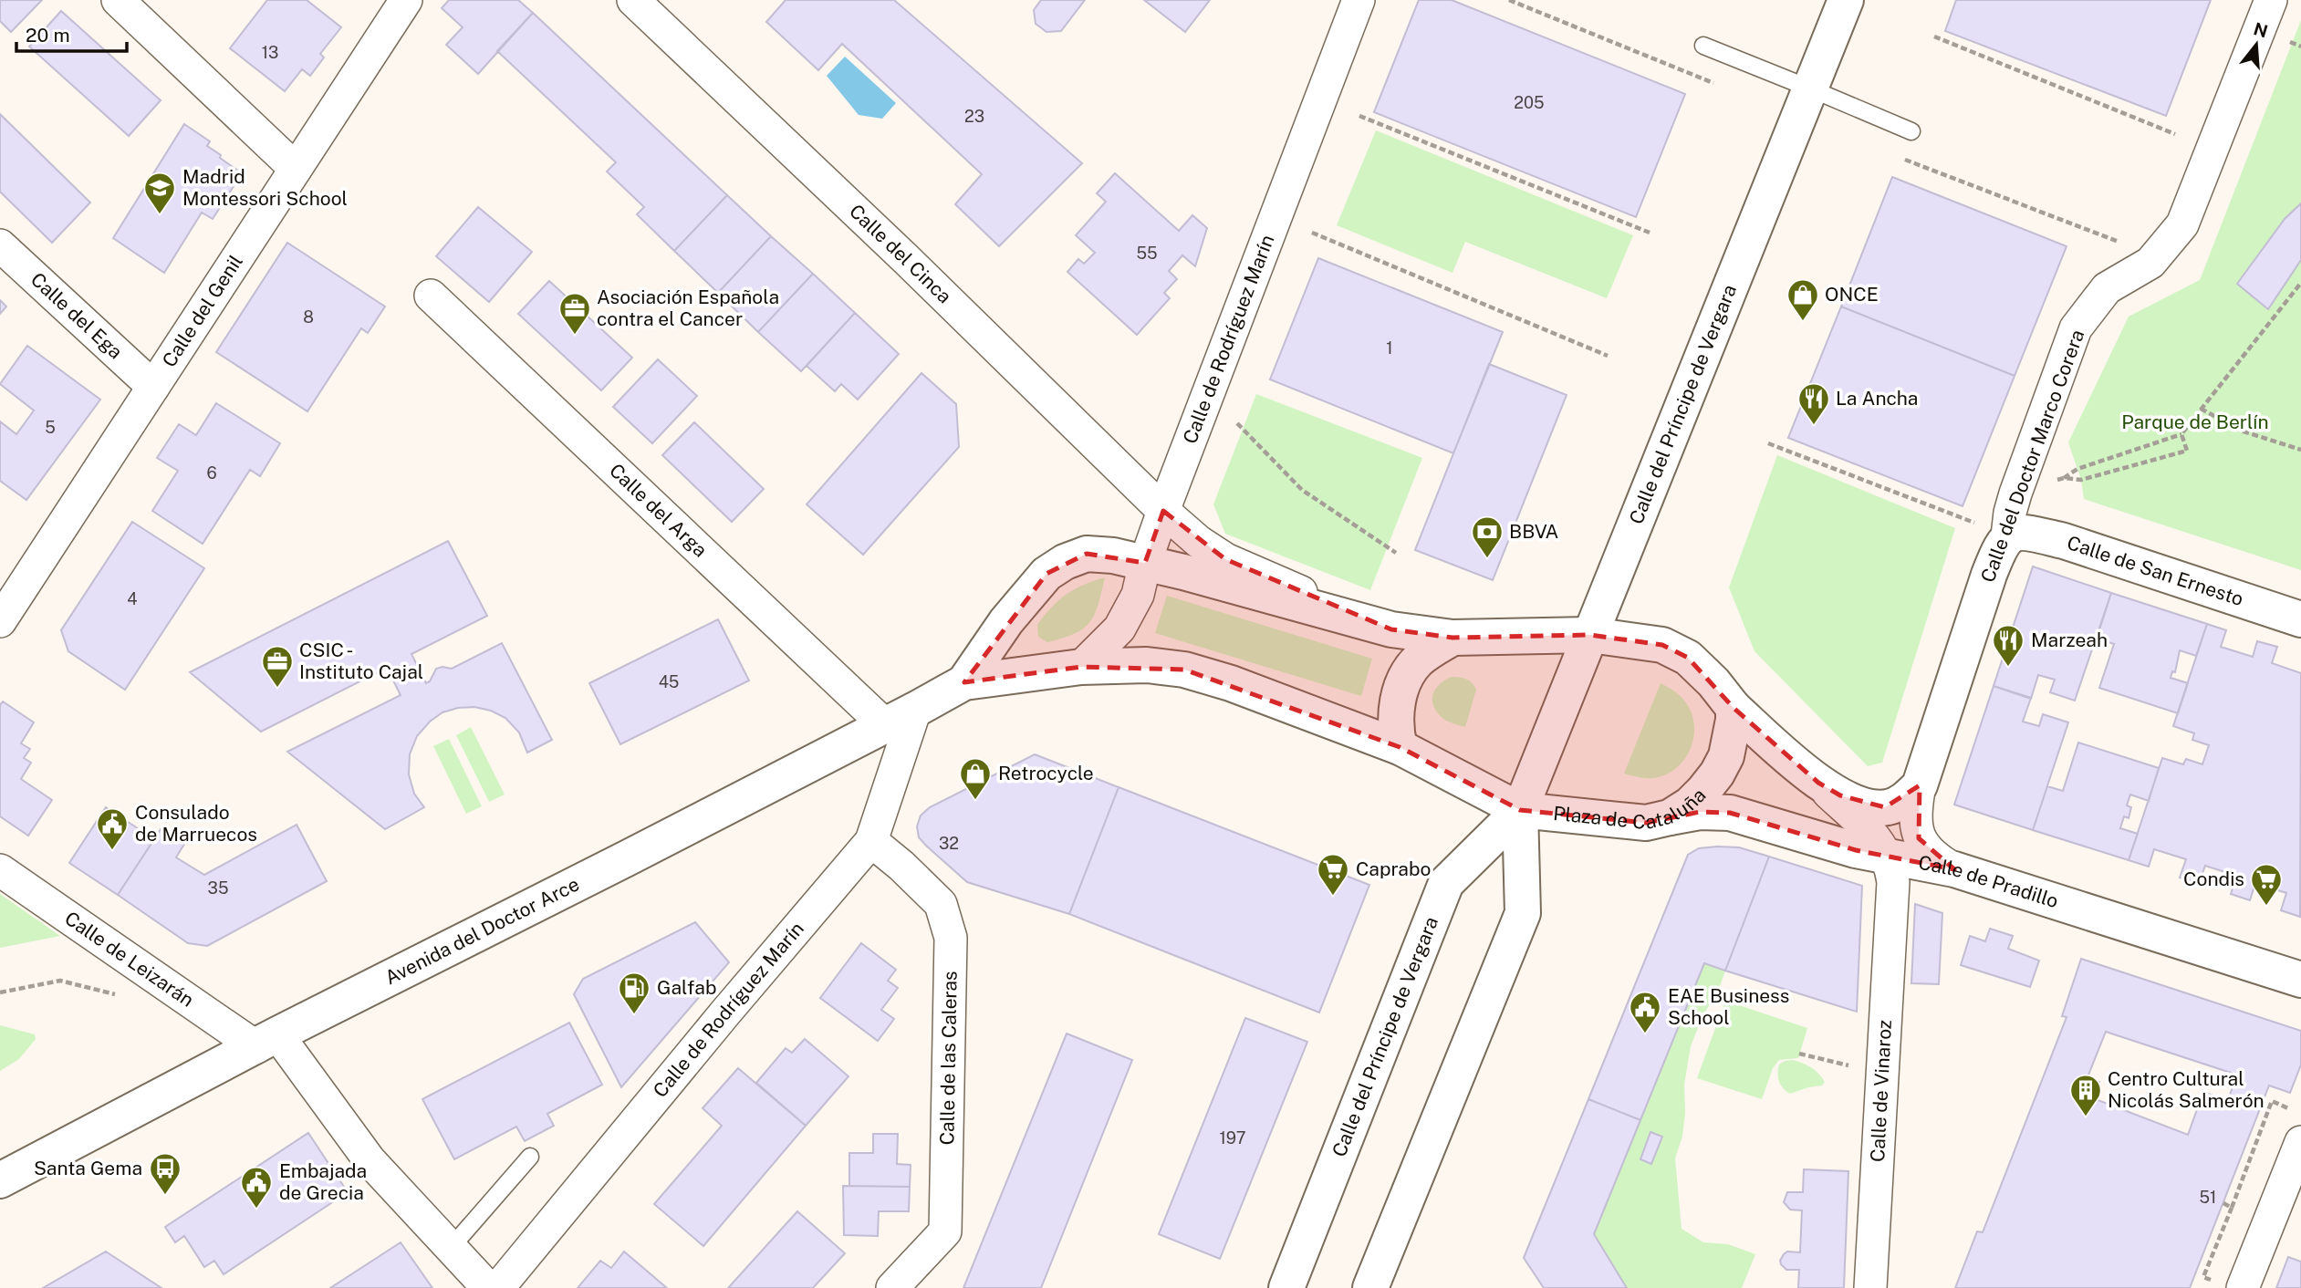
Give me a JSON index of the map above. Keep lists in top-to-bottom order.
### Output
{
  "streets": {
    "street": [
      "Calle del Cinca",
      "Calle del Genil",
      "Calle del Ega",
      "Calle de Rodríguez Marín",
      "Calle del Príncipe de Vergara",
      "Calle del Doctor Marco Corera",
      "Calle del Arga",
      "Calle de San Ernesto",
      "Plaza de Cataluña",
      "Calle de Pradillo",
      "Avenida del Doctor Arce",
      "Calle de Leizarán",
      "Calle de las Caleras",
      "Calle de Vinaroz"
    ]
  },
  "crossings": [
    ["Calle del Cinca", "Calle de Rodríguez Marín"],
    ["Calle del Genil", "Calle del Ega"],
    ["Calle de Rodríguez Marín", "Calle del Arga"],
    ["Calle de Rodríguez Marín", "Plaza de Cataluña"],
    ["Calle de Rodríguez Marín", "Avenida del Doctor Arce"],
    ["Calle de Rodríguez Marín", "Calle de las Caleras"],
    ["Calle del Príncipe de Vergara", "Plaza de Cataluña"],
    ["Calle del Doctor Marco Corera", "Calle de San Ernesto"],
    ["Calle del Doctor Marco Corera", "Calle de Pradillo"],
    ["Calle del Arga", "Avenida del Doctor Arce"],
    ["Plaza de Cataluña", "Calle de Pradillo"],
    ["Plaza de Cataluña", "Avenida del Doctor Arce"],
    ["Calle de Pradillo", "Calle de Vinaroz"],
    ["Avenida del Doctor Arce", "Calle de Leizarán"]
  ],
  "parks": ["Parque de Berlín"],
  "places": {
    "school or university": ["Madrid Montessori School"],
    "shop": ["ONCE", "Retrocycle"],
    "office": ["Asociación Española contra el Cancer", "CSIC - Instituto Cajal"],
    "restaurant": ["La Ancha", "Marzeah"],
    "bank": ["BBVA"],
    "public building": ["Consulado de Marruecos", "EAE Business School", "Embajada de Grecia"],
    "supermarket": ["Caprabo", "Condis"],
    "fuel station": ["Galfab"],
    "building": ["Centro Cultural Nicolás Salmerón"],
    "bus stop": ["Santa Gema"]
  },
  "house_numbers": [
    "13",
    "205",
    "23",
    "55",
    "8",
    "1",
    "5",
    "6",
    "4",
    "45",
    "32",
    "35",
    "197",
    "51"
  ],
  "scale_bar": "20 m",
  "north": "top"
}
